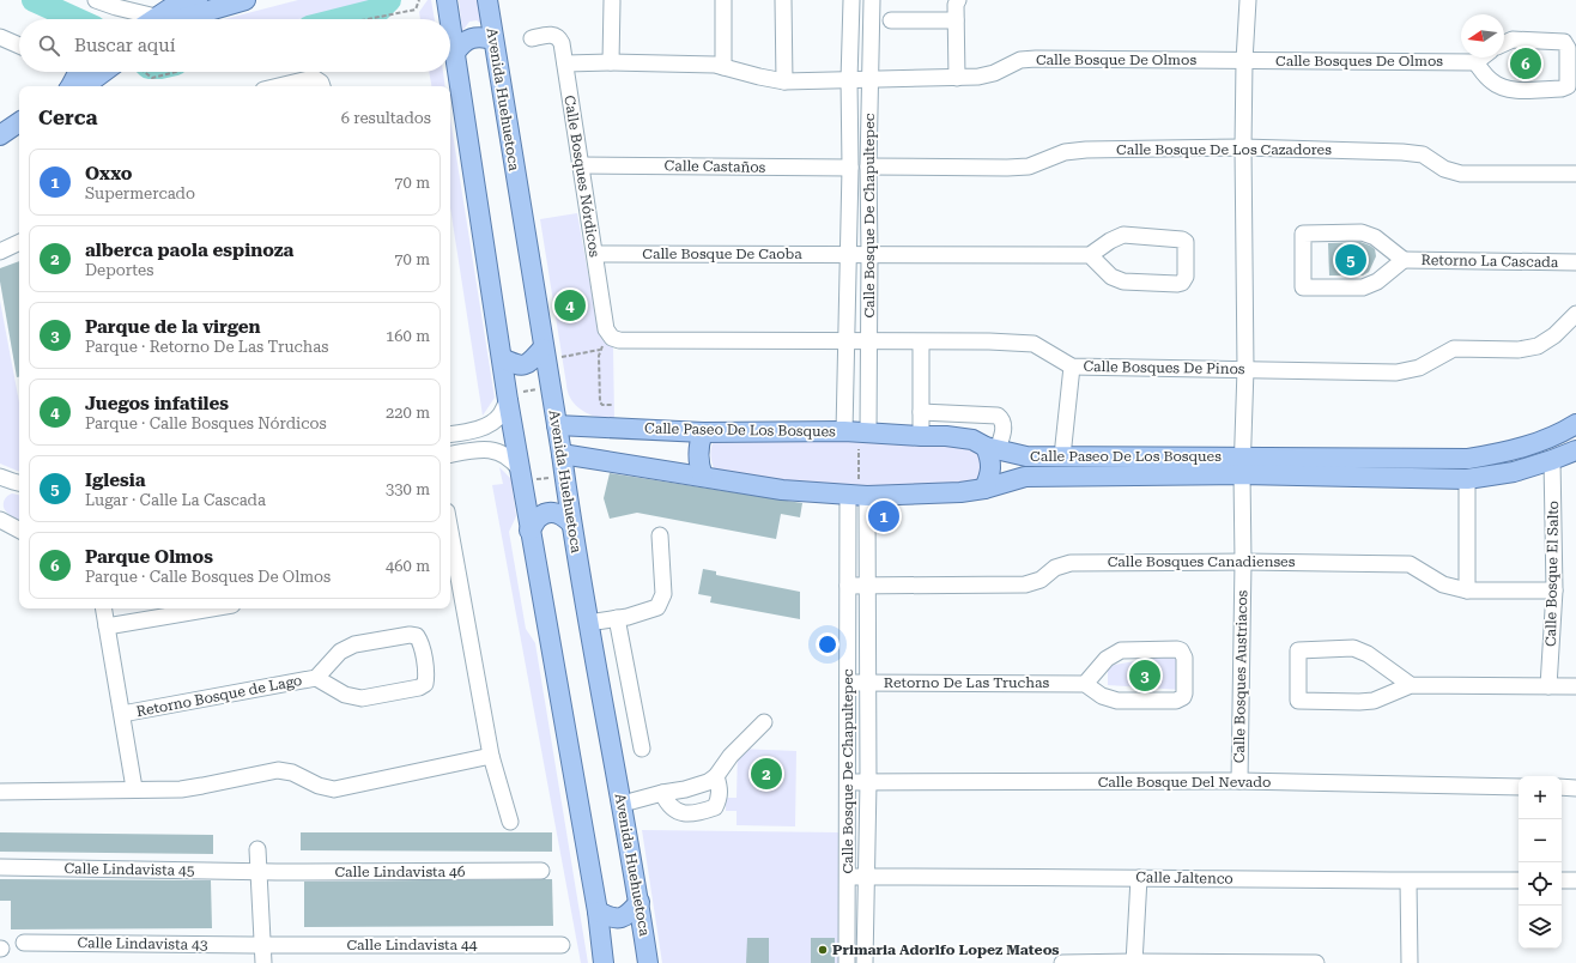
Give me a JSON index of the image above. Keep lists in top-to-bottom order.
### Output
{
  "streets": {
    "main road": ["Avenida Huehuetoca", "Calle Paseo De Los Bosques"],
    "street": [
      "Calle Bosque De Olmos",
      "Calle Bosques De Olmos",
      "Calle Bosque De Los Cazadores",
      "Calle Castaños",
      "Calle Bosques Nórdicos",
      "Calle Bosque De Chapultepec",
      "Calle Bosque De Caoba",
      "Retorno La Cascada",
      "Calle Bosques De Pinos",
      "Calle Bosques Canadienses",
      "Calle Bosque El Salto",
      "Calle Bosques Austriacos",
      "Retorno De Las Truchas",
      "Retorno Bosque de Lago",
      "Calle Bosque Del Nevado",
      "Calle Lindavista 45",
      "Calle Lindavista 46",
      "Calle Jaltenco",
      "Calle Lindavista 43",
      "Calle Lindavista 44"
    ]
  },
  "crossings": [
    ["Calle Bosque De Olmos", "Calle Bosques De Olmos"],
    ["Calle Bosque De Olmos", "Calle Bosque De Chapultepec"],
    ["Calle Bosque De Olmos", "Calle Bosques Austriacos"],
    ["Calle Bosques De Olmos", "Calle Bosques Austriacos"],
    ["Avenida Huehuetoca", "Calle Paseo De Los Bosques"],
    ["Calle Bosque De Los Cazadores", "Calle Bosque De Chapultepec"],
    ["Calle Bosque De Los Cazadores", "Calle Bosques Austriacos"],
    ["Calle Castaños", "Calle Bosques Nórdicos"],
    ["Calle Castaños", "Calle Bosque De Chapultepec"],
    ["Calle Bosques Nórdicos", "Calle Bosque De Caoba"],
    ["Calle Bosque De Chapultepec", "Calle Bosque De Caoba"],
    ["Calle Bosque De Chapultepec", "Calle Bosques De Pinos"],
    ["Calle Bosque De Chapultepec", "Calle Paseo De Los Bosques"],
    ["Calle Bosque De Chapultepec", "Calle Bosques Canadienses"],
    ["Calle Bosque De Chapultepec", "Retorno De Las Truchas"],
    ["Calle Bosque De Chapultepec", "Calle Bosque Del Nevado"],
    ["Calle Bosque De Chapultepec", "Calle Jaltenco"],
    ["Calle Bosques De Pinos", "Calle Bosques Austriacos"],
    ["Calle Paseo De Los Bosques", "Calle Bosque El Salto"],
    ["Calle Paseo De Los Bosques", "Calle Bosques Austriacos"],
    ["Calle Bosques Canadienses", "Calle Bosque El Salto"],
    ["Calle Bosques Canadienses", "Calle Bosques Austriacos"],
    ["Calle Bosques Austriacos", "Calle Bosque Del Nevado"],
    ["Calle Lindavista 45", "Calle Lindavista 46"],
    ["Calle Lindavista 43", "Calle Lindavista 44"]
  ],
  "places": ["Primaria Adorlfo Lopez Mateos"],
  "north": "left",
  "page": {
    "search": "Buscar aquí",
    "pins": [
      "6",
      "5",
      "4",
      "1",
      "3",
      "2"
    ],
    "heading": ["Cerca", "6 resultados"],
    "list": [
      {
        "mark": "1",
        "name": "Oxxo",
        "note": "Supermercado",
        "value": "70 m"
      },
      {
        "mark": "2",
        "name": "alberca paola espinoza",
        "note": "Deportes",
        "value": "70 m"
      },
      {
        "mark": "3",
        "name": "Parque de la virgen",
        "note": "Parque · Retorno De Las Truchas",
        "value": "160 m"
      },
      {
        "mark": "4",
        "name": "Juegos infatiles",
        "note": "Parque · Calle Bosques Nórdicos",
        "value": "220 m"
      },
      {
        "mark": "5",
        "name": "Iglesia",
        "note": "Lugar · Calle La Cascada",
        "value": "330 m"
      },
      {
        "mark": "6",
        "name": "Parque Olmos",
        "note": "Parque · Calle Bosques De Olmos",
        "value": "460 m"
      }
    ],
    "map_buttons": ["+", "−"]
  }
}
